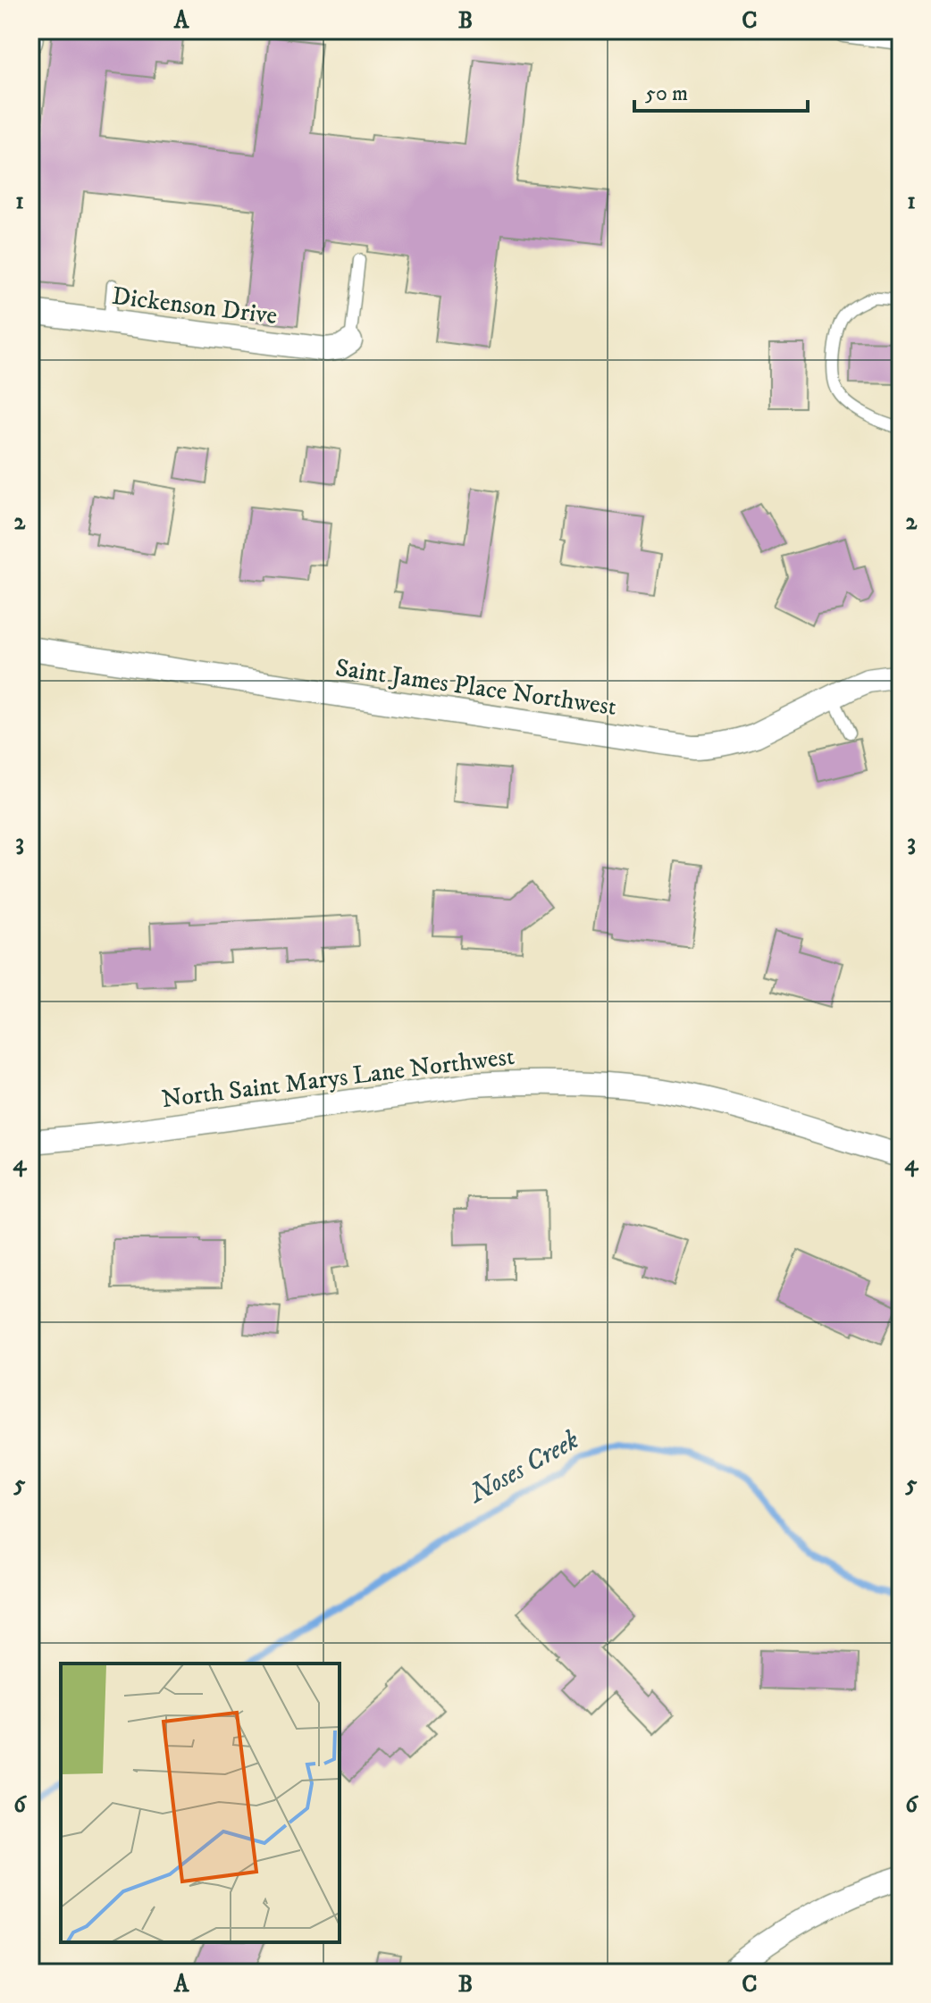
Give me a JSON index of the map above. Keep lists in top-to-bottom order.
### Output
{
  "streets": {
    "street": ["Dickenson Drive", "Saint James Place Northwest", "North Saint Marys Lane Northwest"]
  },
  "water": ["Noses Creek"],
  "scale_bar": "50 m",
  "grid": {
    "columns": ["A", "B", "C"],
    "rows": [
      "1",
      "2",
      "3",
      "4",
      "5",
      "6"
    ]
  }
}
